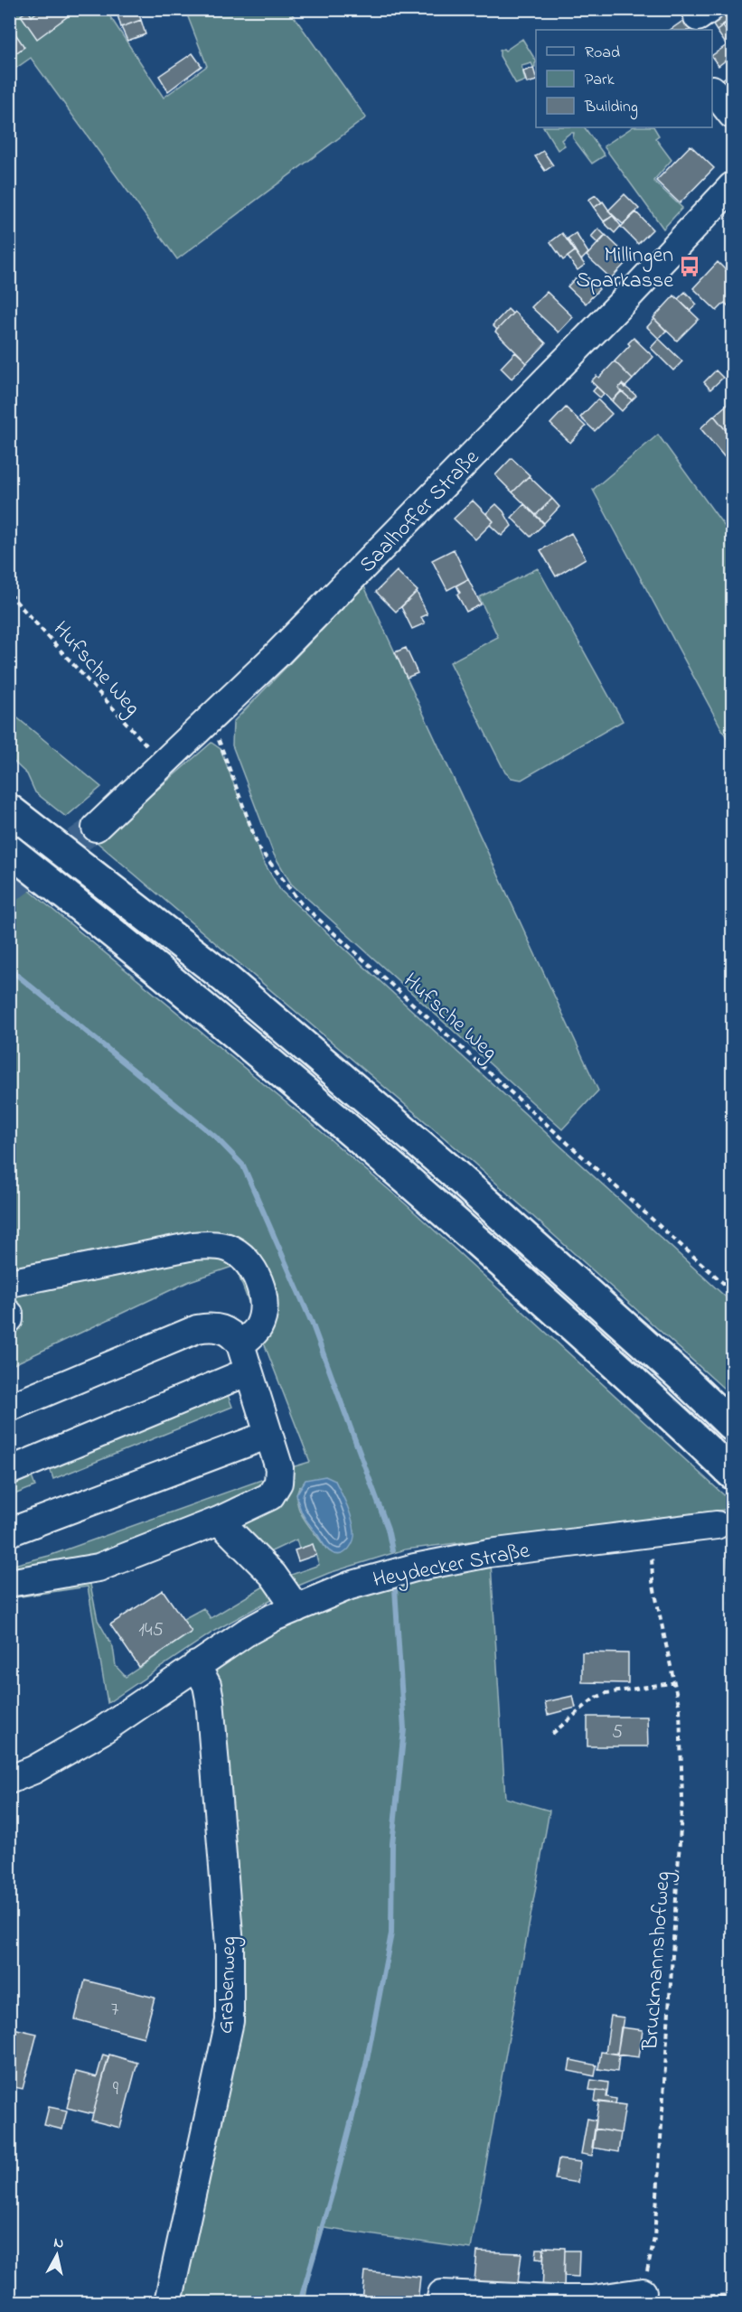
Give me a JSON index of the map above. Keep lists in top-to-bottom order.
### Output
{
  "streets": {
    "street": ["Saalhoffer Straße", "Heydecker Straße", "Grabenweg"],
    "path": ["Hufsche Weg", "Bruckmannshofweg"]
  },
  "crossings": [
    ["Saalhoffer Straße", "Hufsche Weg"],
    ["Heydecker Straße", "Bruckmannshofweg"],
    ["Heydecker Straße", "Grabenweg"]
  ],
  "places": {
    "bus stop": ["Millingen Sparkasse"]
  },
  "house_numbers": [
    "145",
    "5",
    "7",
    "9"
  ],
  "legend": ["Road", "Park", "Building"],
  "north": "top"
}
